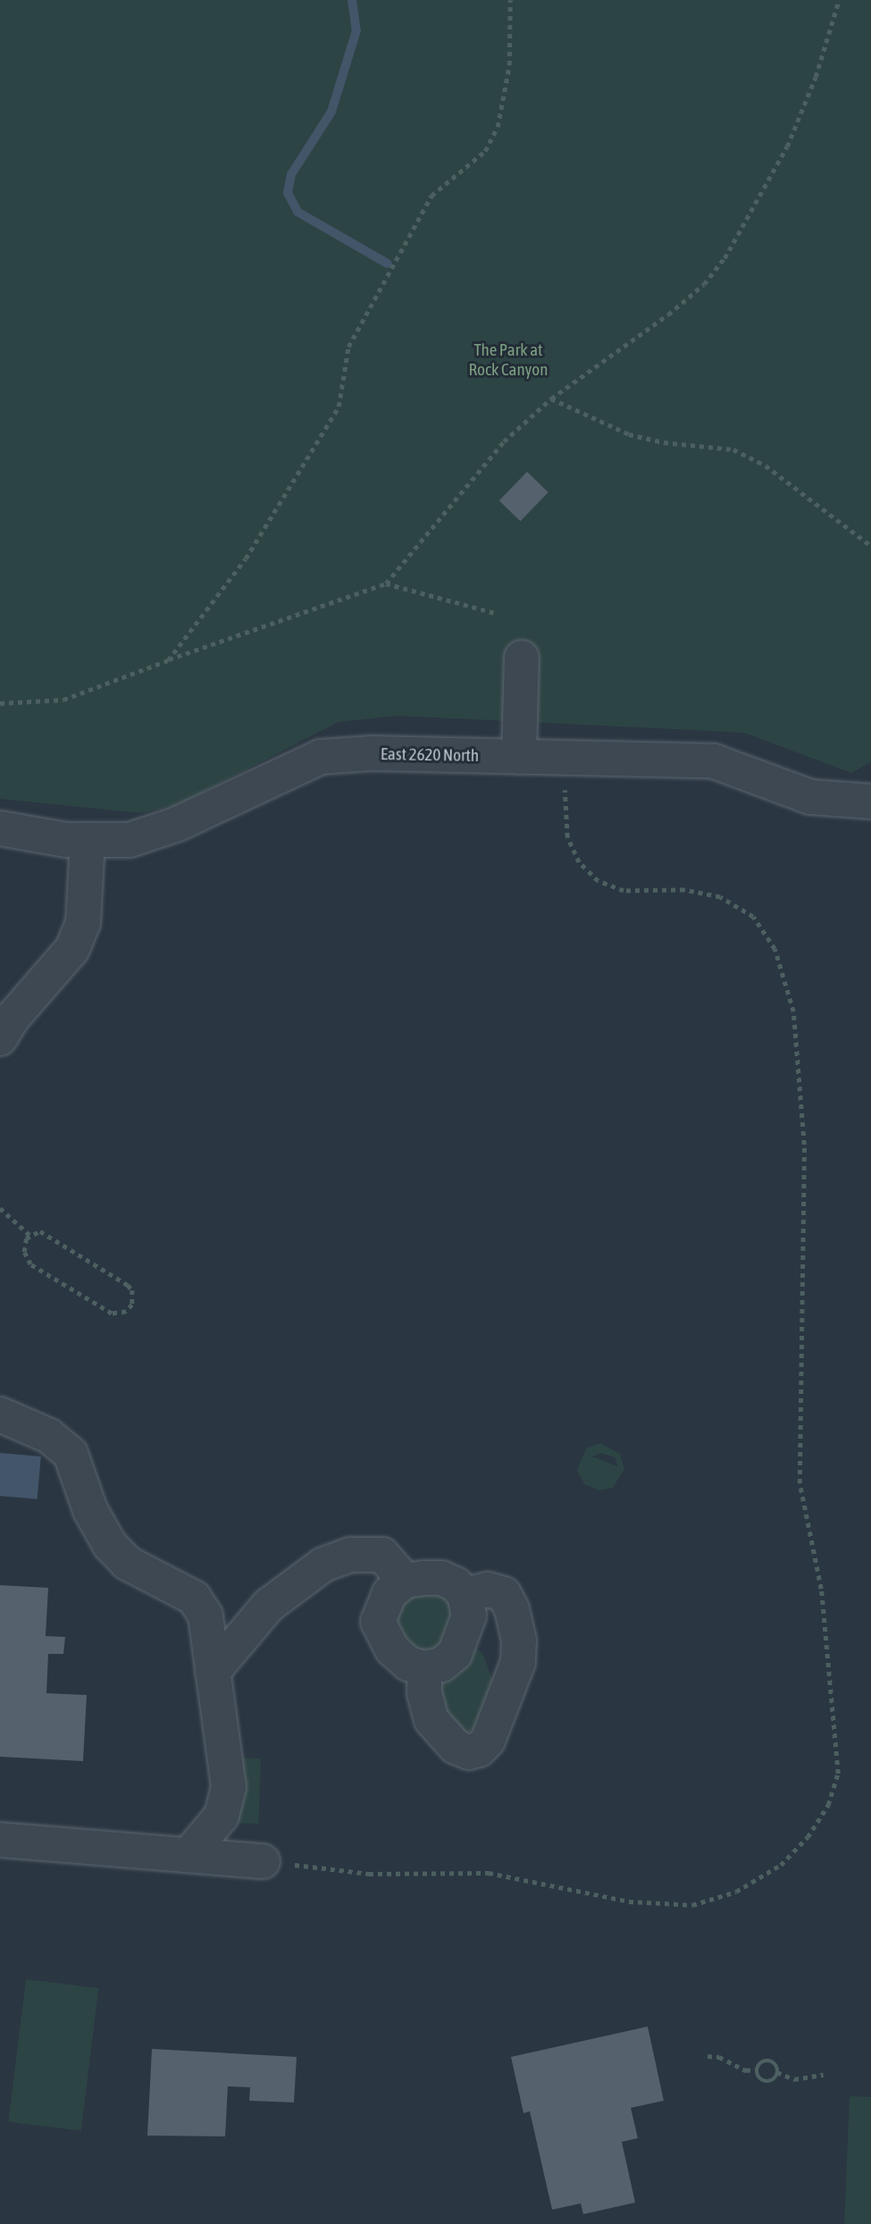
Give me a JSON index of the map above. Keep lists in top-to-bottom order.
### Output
{
  "streets": {
    "street": ["East 2620 North"]
  },
  "parks": ["The Park at Rock Canyon"]
}
